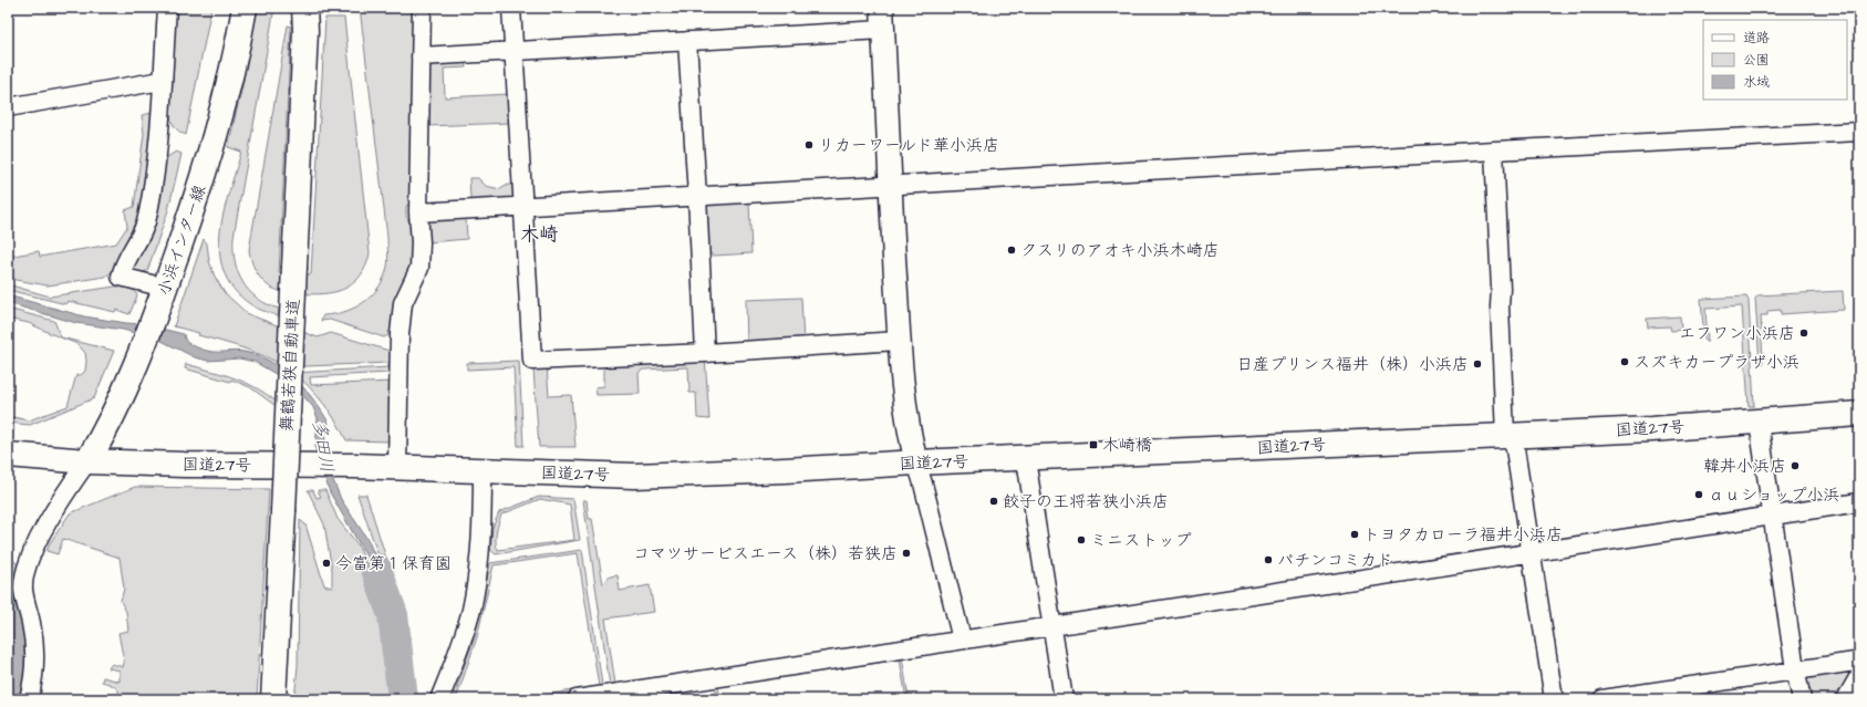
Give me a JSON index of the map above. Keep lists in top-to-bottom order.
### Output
{
  "streets": {
    "main road": ["小浜インター線", "舞鶴若狭自動車道", "国道27号"]
  },
  "crossings": [
    ["小浜インター線", "国道27号"]
  ],
  "districts": ["木崎"],
  "water": ["多田川"],
  "places": {
    "other": [
      "リカーワールド華小浜店",
      "クスリのアオキ小浜木崎店",
      "エフワン小浜店",
      "スズキカープラザ小浜",
      "日産プリンス福井（株）小浜店",
      "韓丼小浜店",
      "ａｕショップ小浜",
      "餃子の王将若狭小浜店",
      "トヨタカローラ福井小浜店",
      "ミニストップ",
      "コマツサービスエース（株）若狭店",
      "パチンコミカド",
      "今富第１保育園"
    ],
    "transit": ["木崎橋"]
  },
  "legend": ["道路", "公園", "水域"]
}
